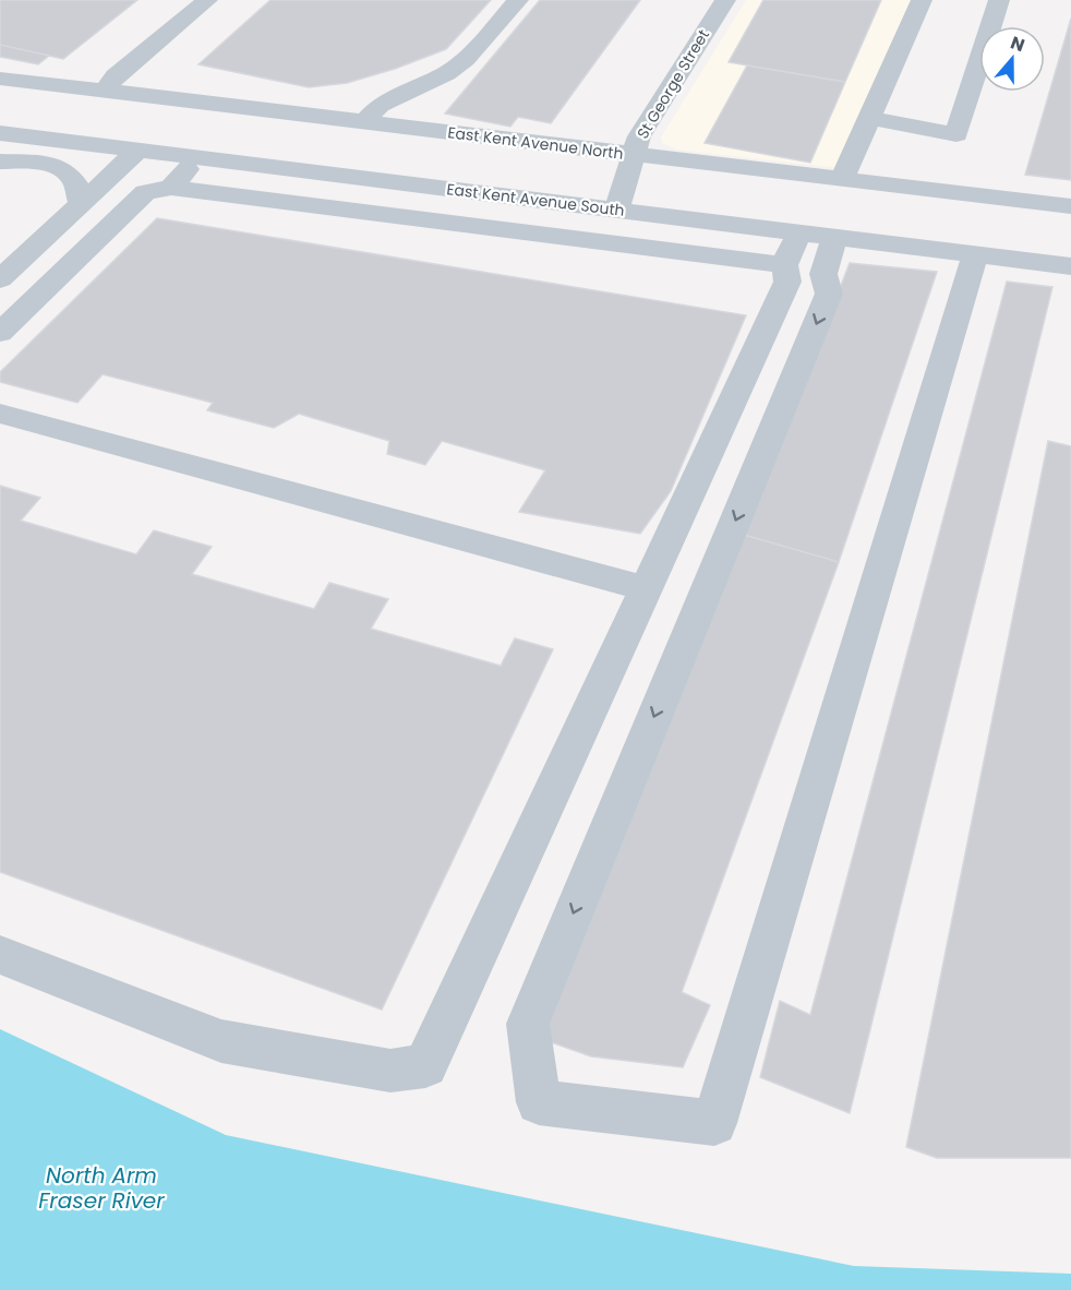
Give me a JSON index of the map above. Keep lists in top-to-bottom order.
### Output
{
  "streets": {
    "street": ["St George Street", "East Kent Avenue North", "East Kent Avenue South"]
  },
  "crossings": [
    ["St George Street", "East Kent Avenue North"],
    ["St George Street", "East Kent Avenue South"]
  ],
  "water": ["North Arm Fraser River"],
  "north": "top"
}
